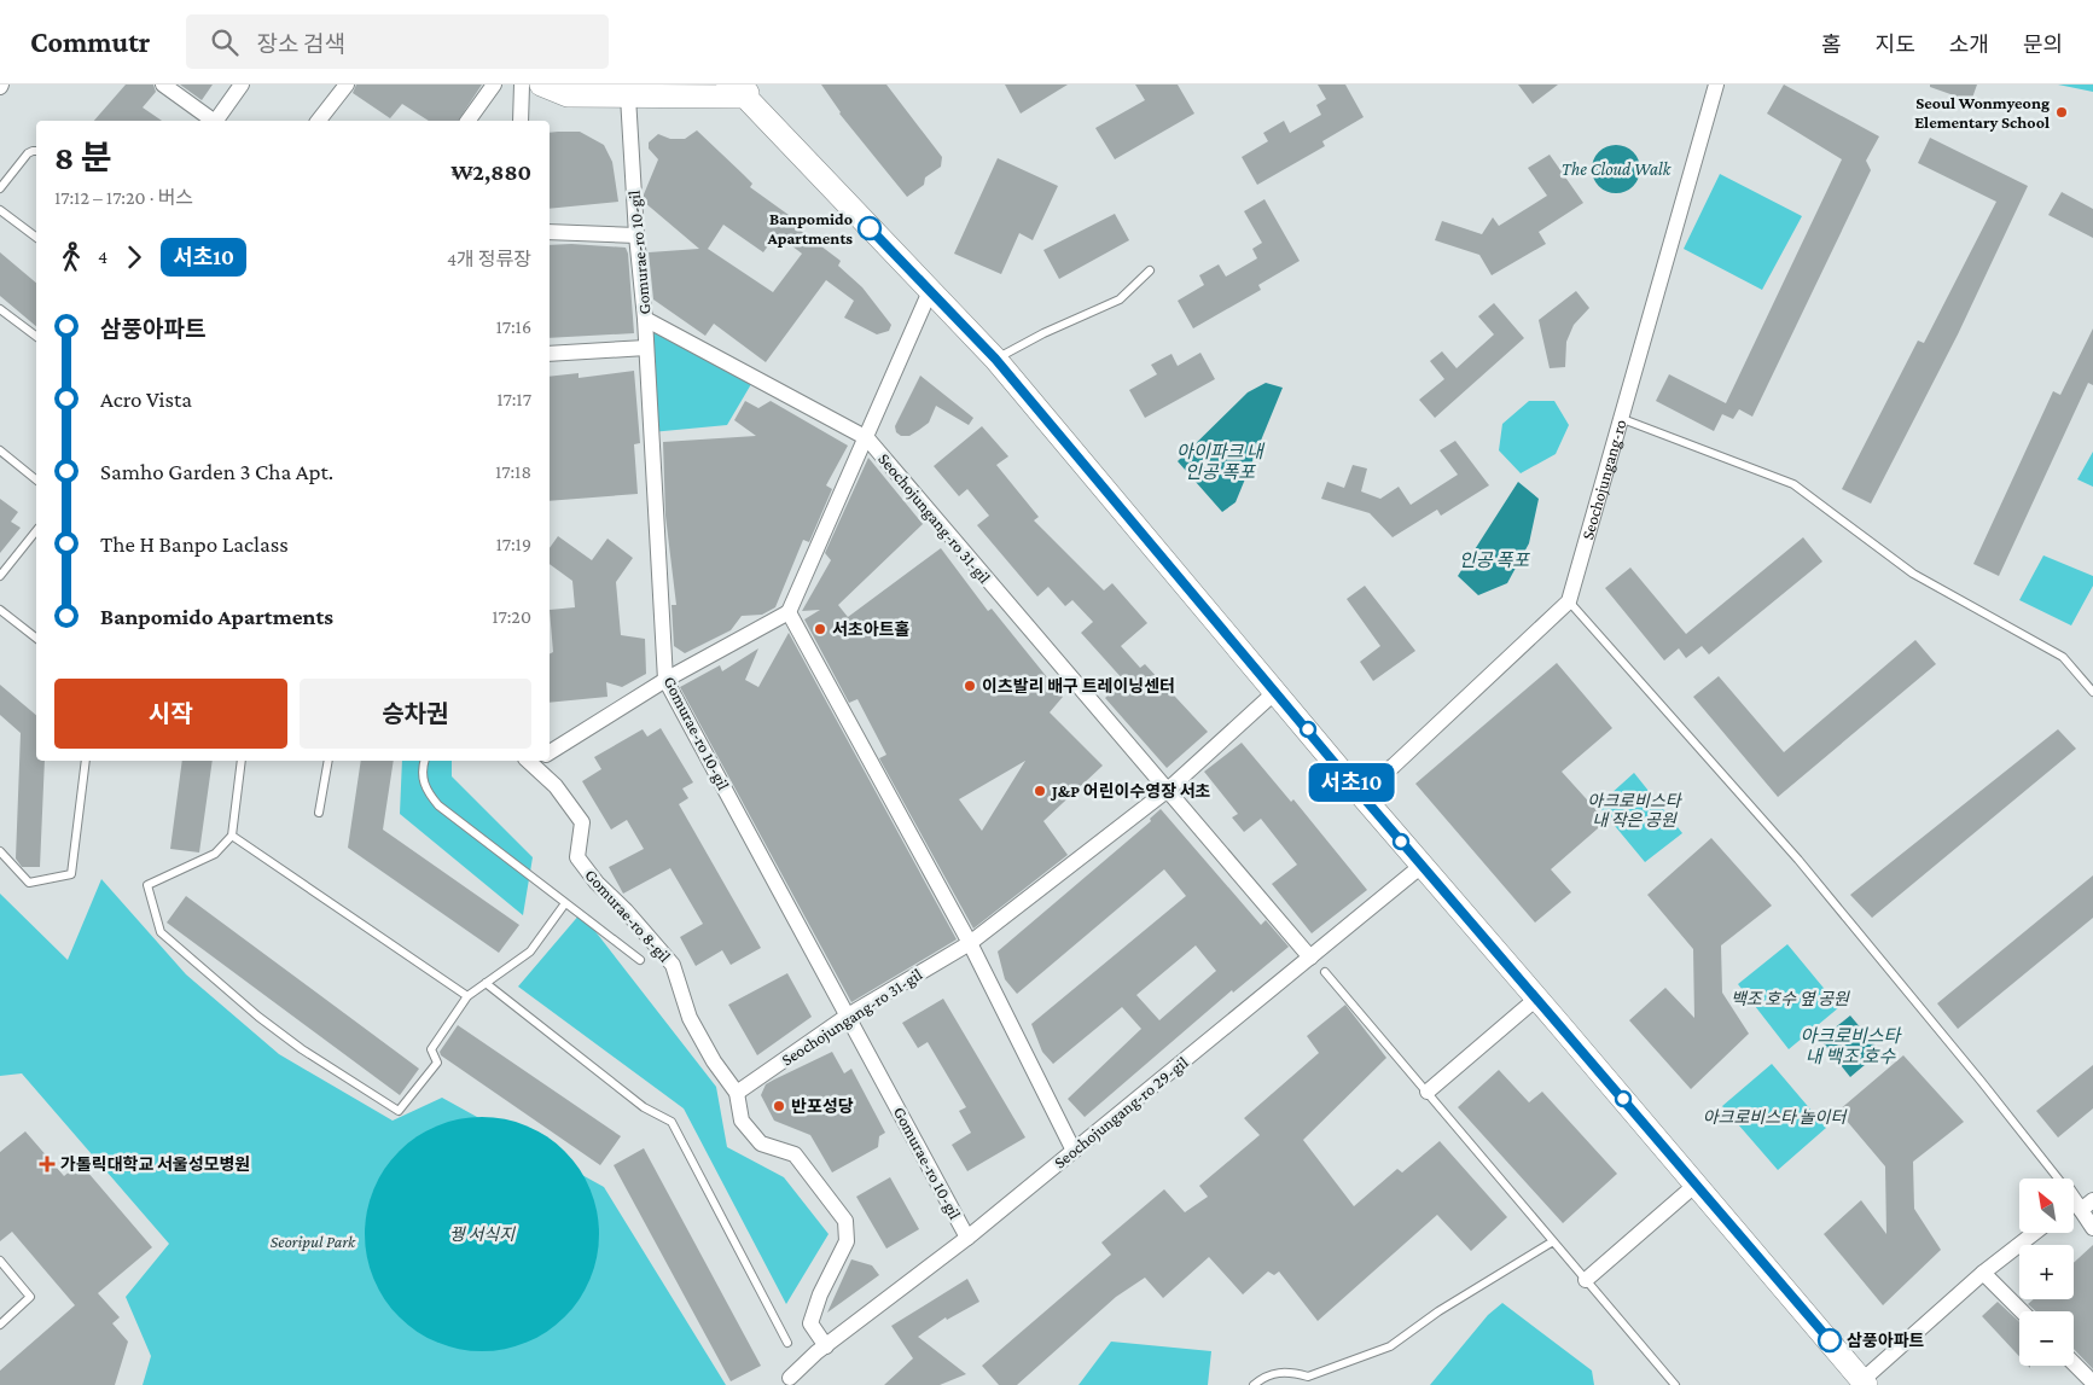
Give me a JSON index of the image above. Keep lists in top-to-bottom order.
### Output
{
  "streets": {
    "street": [
      "Gomurae-ro 10-gil",
      "Seochojungang-ro",
      "Seochojungang-ro 31-gil",
      "Gomurae-ro 8-gil",
      "Seochojungang-ro 29-gil"
    ]
  },
  "crossings": [
    ["Gomurae-ro 10-gil", "Seochojungang-ro 31-gil"],
    ["Gomurae-ro 10-gil", "Seochojungang-ro 29-gil"],
    ["Seochojungang-ro 31-gil", "Gomurae-ro 8-gil"],
    ["Seochojungang-ro 31-gil", "Seochojungang-ro 29-gil"],
    ["Gomurae-ro 8-gil", "Seochojungang-ro 29-gil"]
  ],
  "water": [
    "The Cloud Walk",
    "아이파크 내 인공 폭포",
    "인공 폭포",
    "아크로비스타 내 백조 호수"
  ],
  "parks": [
    "아크로비스타 내 작은 공원",
    "백조 호수 옆 공원",
    "아크로비스타 놀이터",
    "꿩 서식지",
    "Seoripul Park"
  ],
  "places": {
    "other": [
      "Seoul Wonmyeong Elementary School",
      "Banpomido Apartments",
      "서초아트홀",
      "이츠발리 배구 트레이닝센터",
      "J&P 어린이수영장 서초",
      "반포성당",
      "삼풍아파트"
    ],
    "health": ["가톨릭대학교 서울성모병원"]
  },
  "lines": ["bus line 서초10"],
  "north": "top left",
  "page": {
    "header": "Commutr",
    "search": "장소 검색",
    "nav": [
      "홈",
      "지도",
      "소개",
      "문의"
    ],
    "on_map": "서초10",
    "heading": ["8 분", "17:12 – 17:20 · 버스", "₩2,880"],
    "legs": ["4", "서초10", "4개 정류장"],
    "list": [
      {
        "name": "삼풍아파트",
        "value": "17:16"
      },
      {
        "name": "Acro Vista",
        "value": "17:17"
      },
      {
        "name": "Samho Garden 3 Cha Apt.",
        "value": "17:18"
      },
      {
        "name": "The H Banpo Laclass",
        "value": "17:19"
      },
      {
        "name": "Banpomido Apartments",
        "value": "17:20"
      }
    ],
    "buttons": ["시작", "승차권"],
    "map_buttons": ["+", "−"]
  }
}
